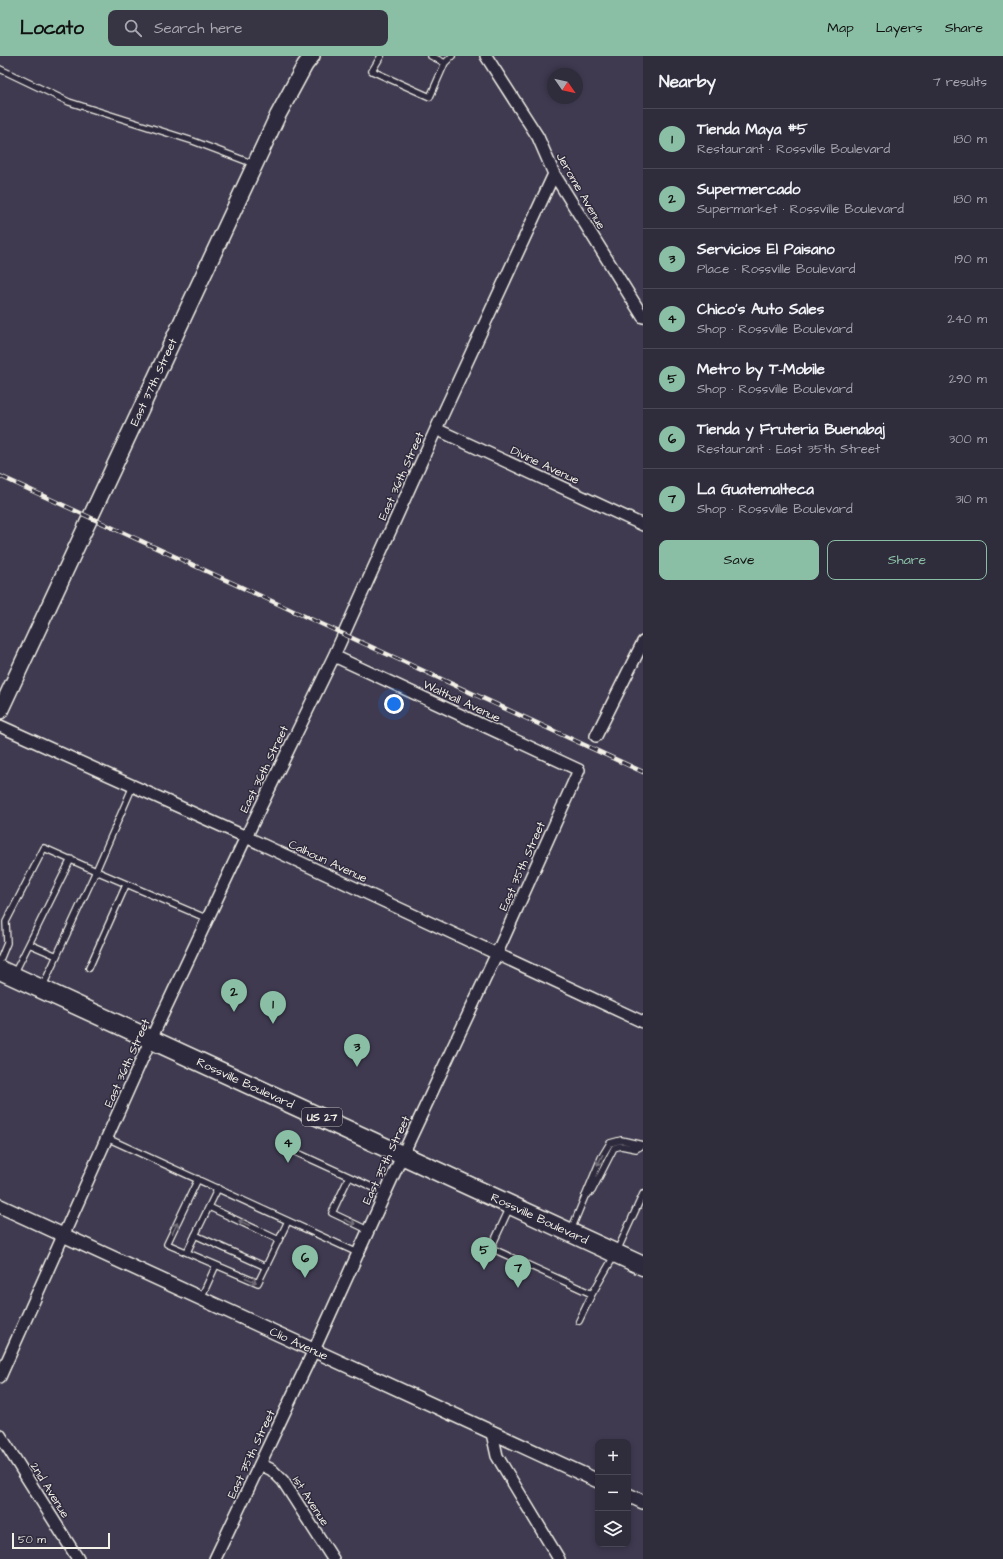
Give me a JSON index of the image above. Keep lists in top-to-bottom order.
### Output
{
  "streets": {
    "highway": ["Rossville Boulevard", "US 27"],
    "main road": ["East 37th Street"],
    "street": [
      "Jerome Avenue",
      "Divine Avenue",
      "East 36th Street",
      "Walthall Avenue",
      "Calhoun Avenue",
      "East 35th Street",
      "Clio Avenue",
      "2nd Avenue",
      "1st Avenue"
    ]
  },
  "crossings": [
    ["Jerome Avenue", "East 36th Street"],
    ["Divine Avenue", "East 36th Street"],
    ["East 36th Street", "Walthall Avenue"],
    ["East 36th Street", "Calhoun Avenue"],
    ["East 36th Street", "Rossville Boulevard"],
    ["East 36th Street", "Clio Avenue"],
    ["Walthall Avenue", "East 35th Street"],
    ["Calhoun Avenue", "East 35th Street"],
    ["East 35th Street", "Rossville Boulevard"],
    ["East 35th Street", "Clio Avenue"],
    ["East 35th Street", "1st Avenue"]
  ],
  "scale_bar": "50 m",
  "north": "bottom right",
  "page": {
    "header": "Locato",
    "search": "Search here",
    "nav": ["Map", "Layers", "Share"],
    "heading": ["Nearby", "7 results"],
    "list": [
      {
        "mark": "1",
        "name": "Tienda Maya #5",
        "note": "Restaurant · Rossville Boulevard",
        "value": "180 m"
      },
      {
        "mark": "2",
        "name": "Supermercado",
        "note": "Supermarket · Rossville Boulevard",
        "value": "180 m"
      },
      {
        "mark": "3",
        "name": "Servicios El Paisano",
        "note": "Place · Rossville Boulevard",
        "value": "190 m"
      },
      {
        "mark": "4",
        "name": "Chico's Auto Sales",
        "note": "Shop · Rossville Boulevard",
        "value": "240 m"
      },
      {
        "mark": "5",
        "name": "Metro by T-Mobile",
        "note": "Shop · Rossville Boulevard",
        "value": "290 m"
      },
      {
        "mark": "6",
        "name": "Tienda y Fruteria Buenabaj",
        "note": "Restaurant · East 35th Street",
        "value": "300 m"
      },
      {
        "mark": "7",
        "name": "La Guatemalteca",
        "note": "Shop · Rossville Boulevard",
        "value": "310 m"
      }
    ],
    "buttons": ["Save", "Share"],
    "pins": [
      "2",
      "1",
      "3",
      "4",
      "5",
      "6",
      "7"
    ],
    "map_buttons": ["+", "−"],
    "scale": "50 m"
  }
}
